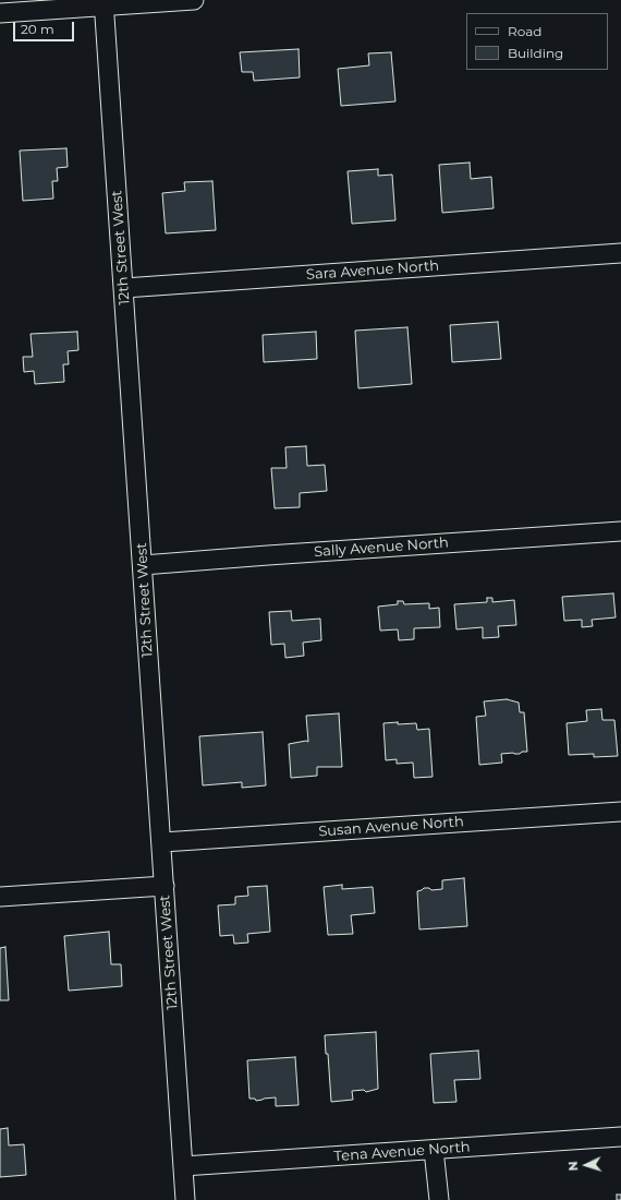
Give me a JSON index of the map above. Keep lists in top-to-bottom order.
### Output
{
  "streets": {
    "street": [
      "12th Street West",
      "Sara Avenue North",
      "Sally Avenue North",
      "Susan Avenue North",
      "Tena Avenue North"
    ]
  },
  "crossings": [
    ["12th Street West", "Sara Avenue North"],
    ["12th Street West", "Sally Avenue North"],
    ["12th Street West", "Susan Avenue North"],
    ["12th Street West", "Tena Avenue North"]
  ],
  "legend": ["Road", "Building"],
  "scale_bar": "20 m",
  "north": "left"
}
